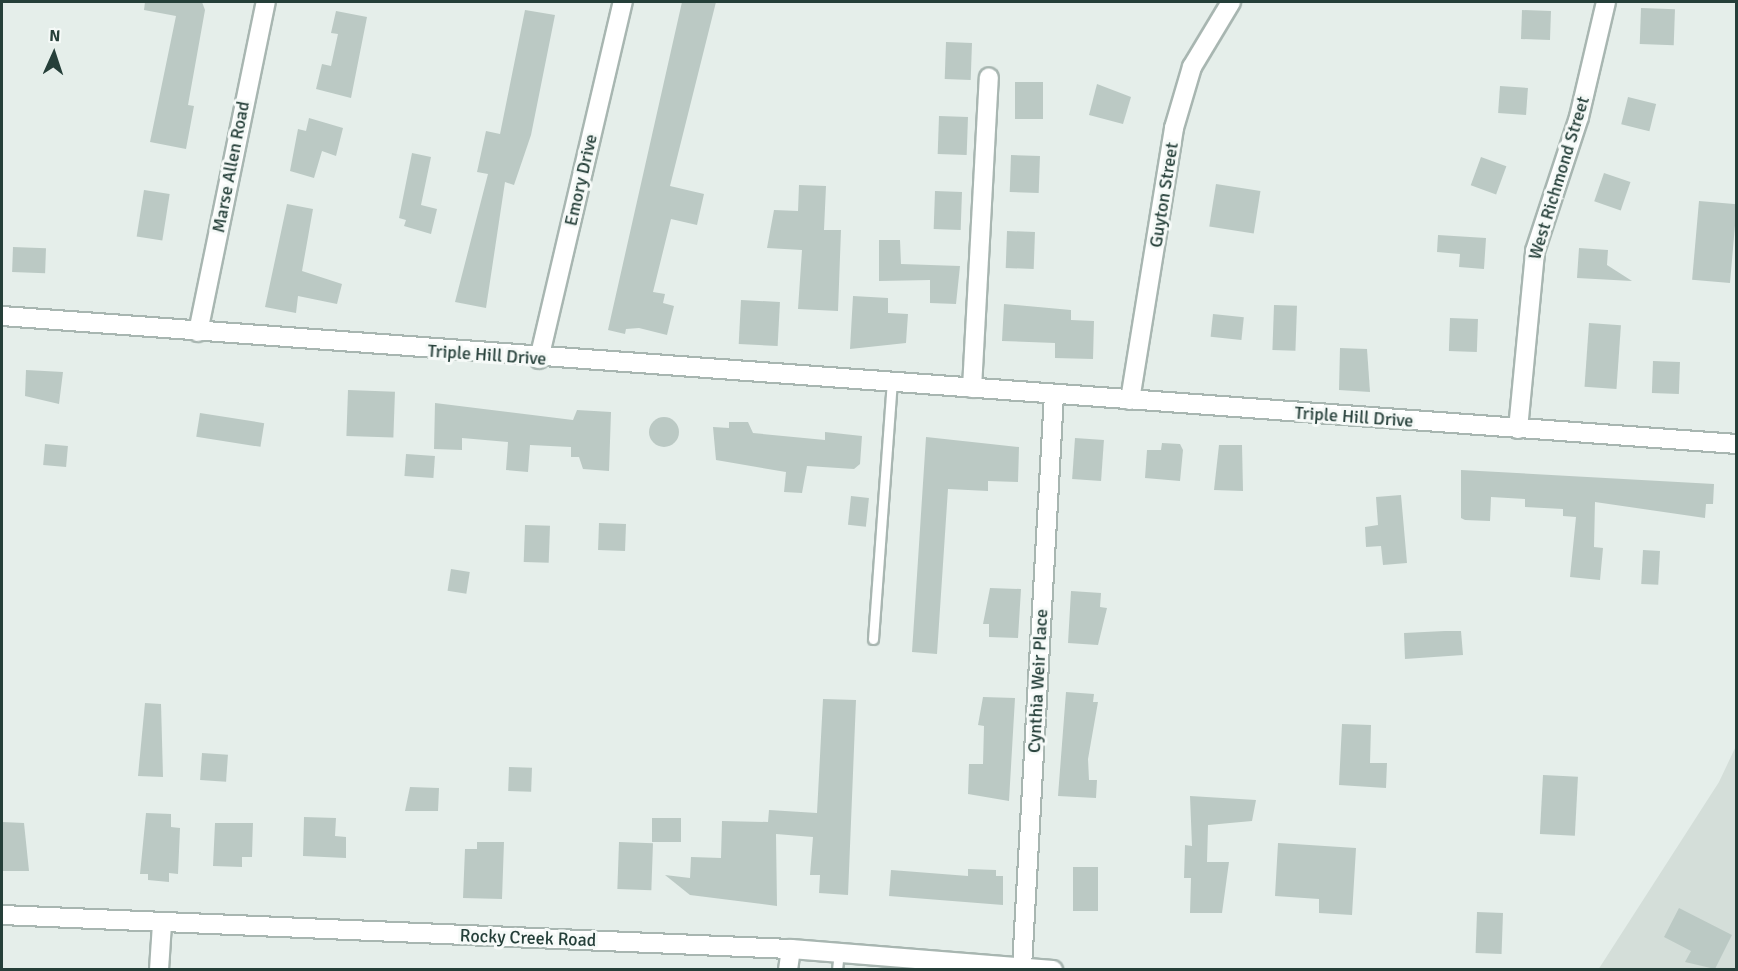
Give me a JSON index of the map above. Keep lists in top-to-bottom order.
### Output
{
  "streets": {
    "street": [
      "Marse Allen Road",
      "West Richmond Street",
      "Emory Drive",
      "Guyton Street",
      "Triple Hill Drive",
      "Cynthia Weir Place",
      "Rocky Creek Road"
    ]
  },
  "crossings": [
    ["Marse Allen Road", "Triple Hill Drive"],
    ["West Richmond Street", "Triple Hill Drive"],
    ["Emory Drive", "Triple Hill Drive"],
    ["Guyton Street", "Triple Hill Drive"],
    ["Triple Hill Drive", "Cynthia Weir Place"],
    ["Cynthia Weir Place", "Rocky Creek Road"]
  ],
  "north": "top"
}
